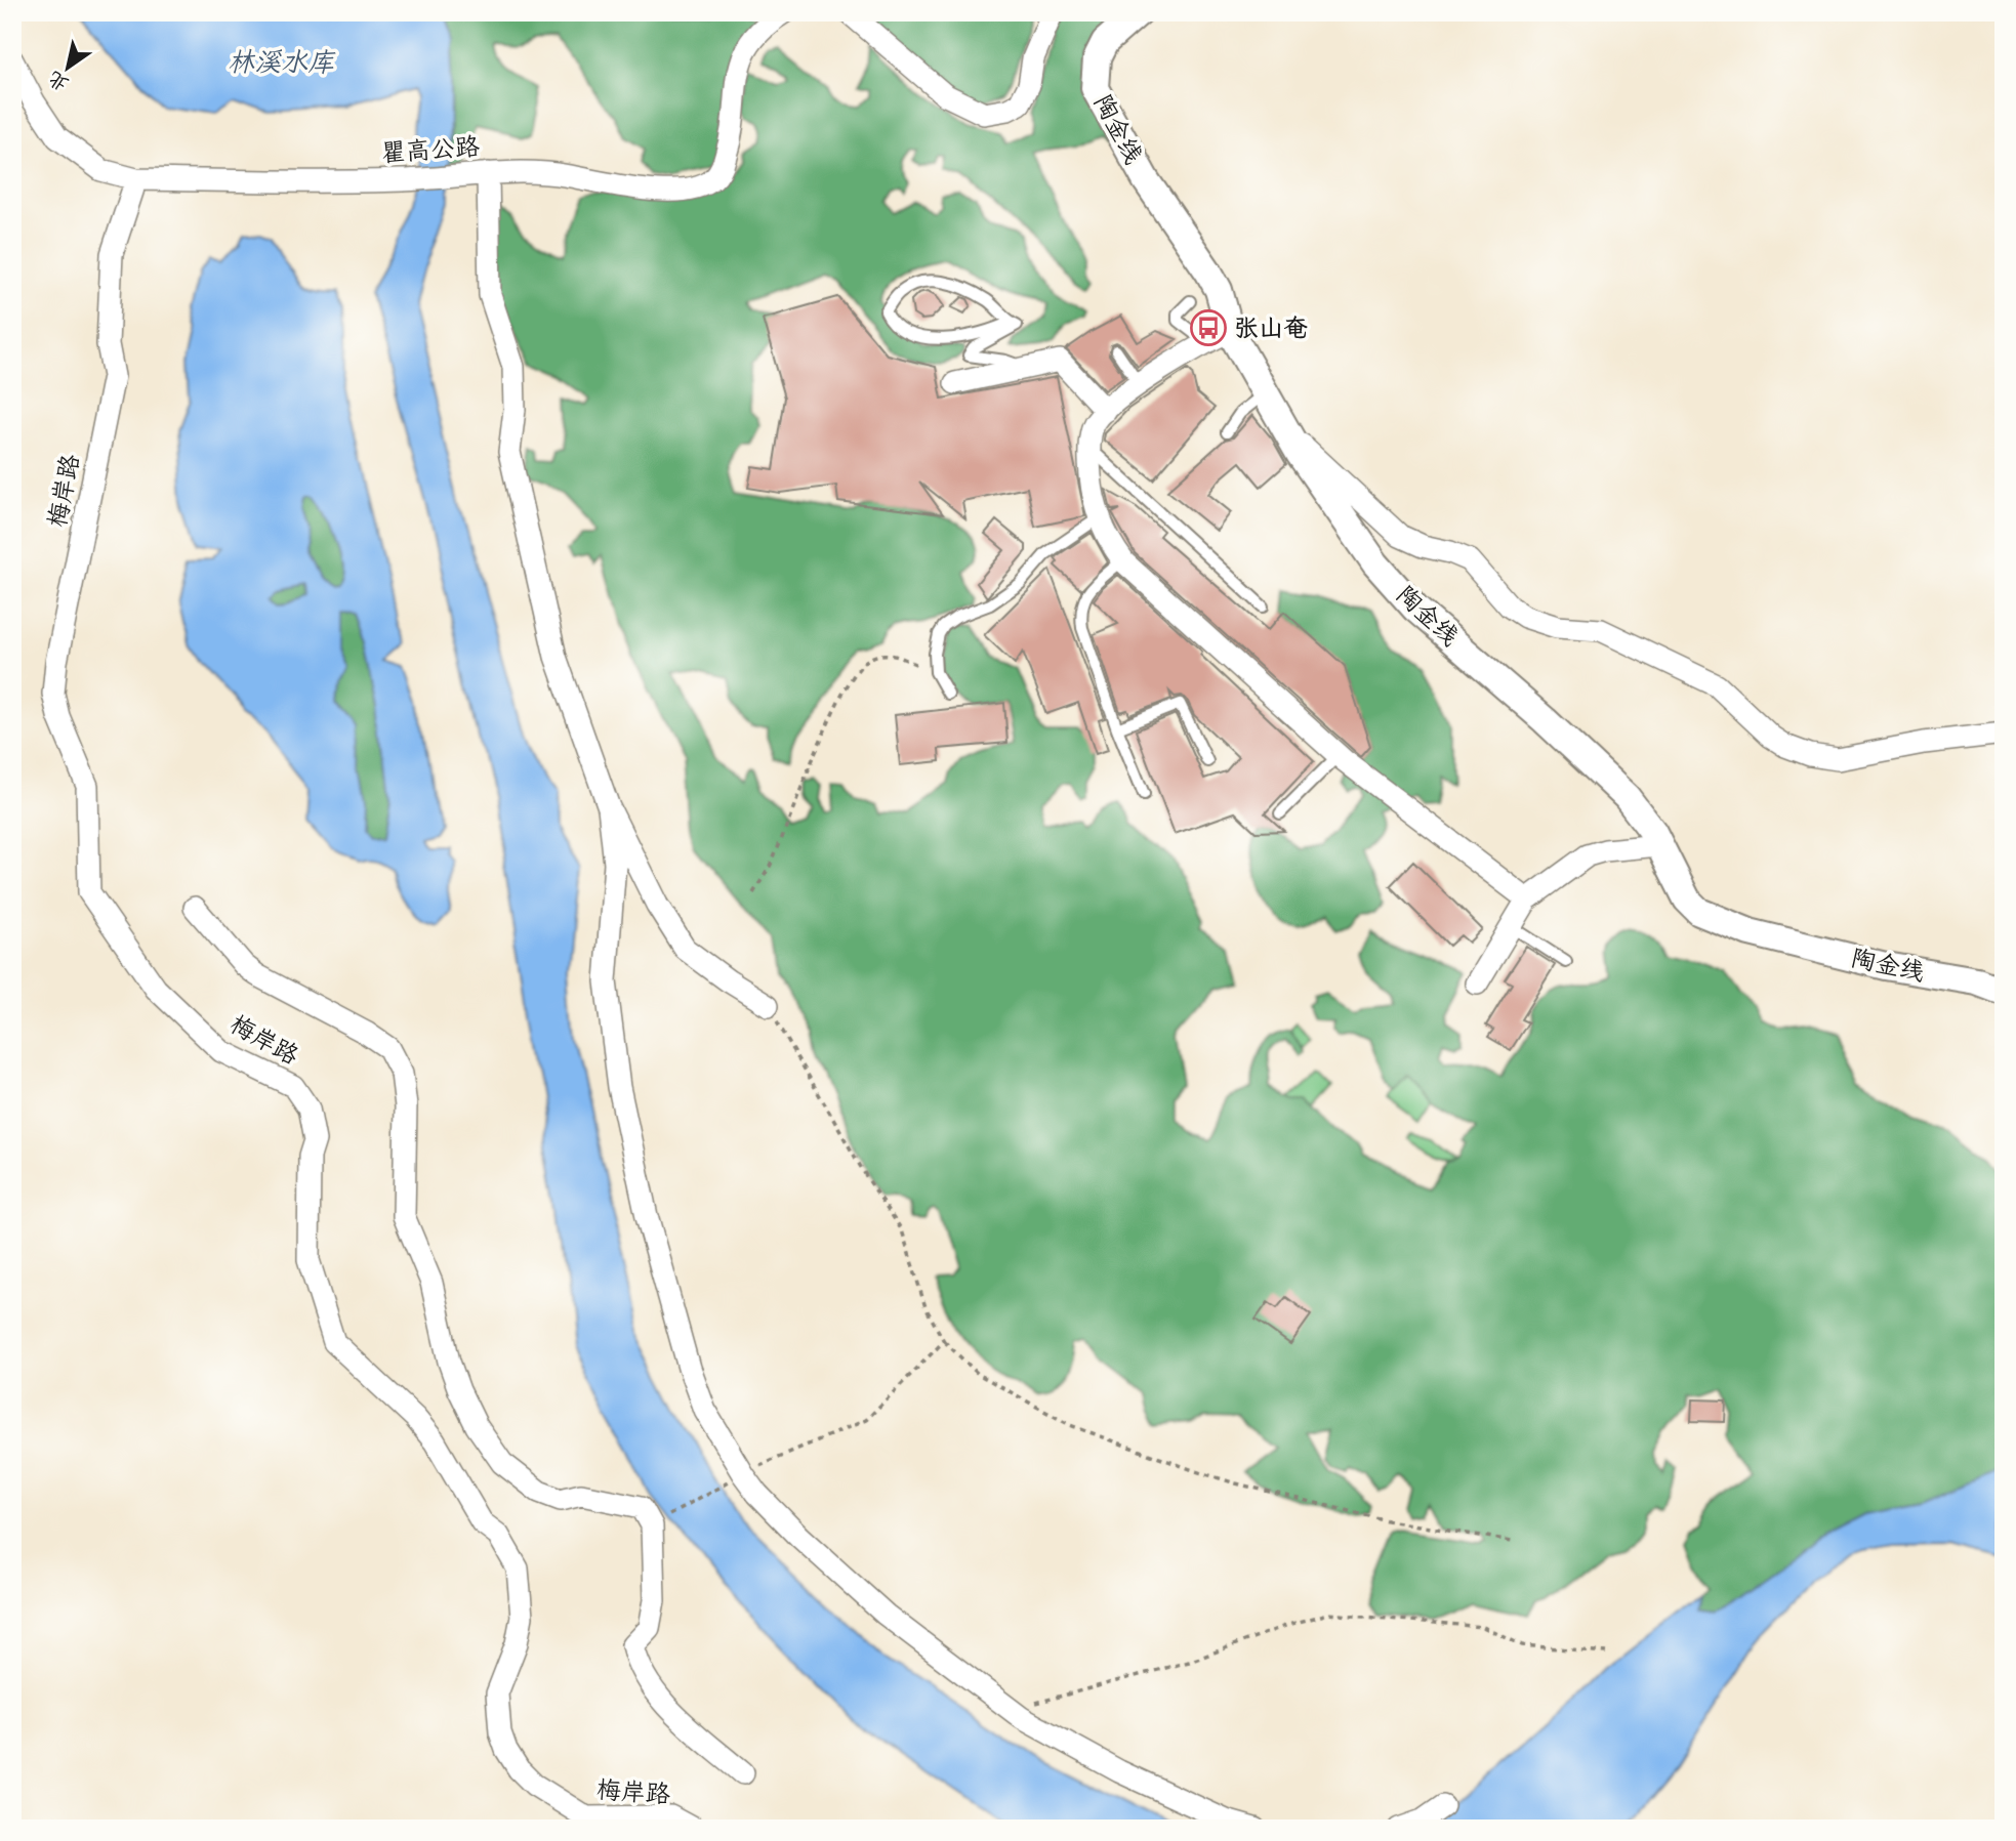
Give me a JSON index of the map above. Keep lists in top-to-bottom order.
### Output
{
  "streets": {
    "street": ["陶金线", "瞿高公路", "梅岸路"]
  },
  "crossings": [
    ["瞿高公路", "梅岸路"]
  ],
  "water": ["林溪水库"],
  "places": {
    "bus stop": ["张山奄"]
  },
  "north": "bottom left"
}
